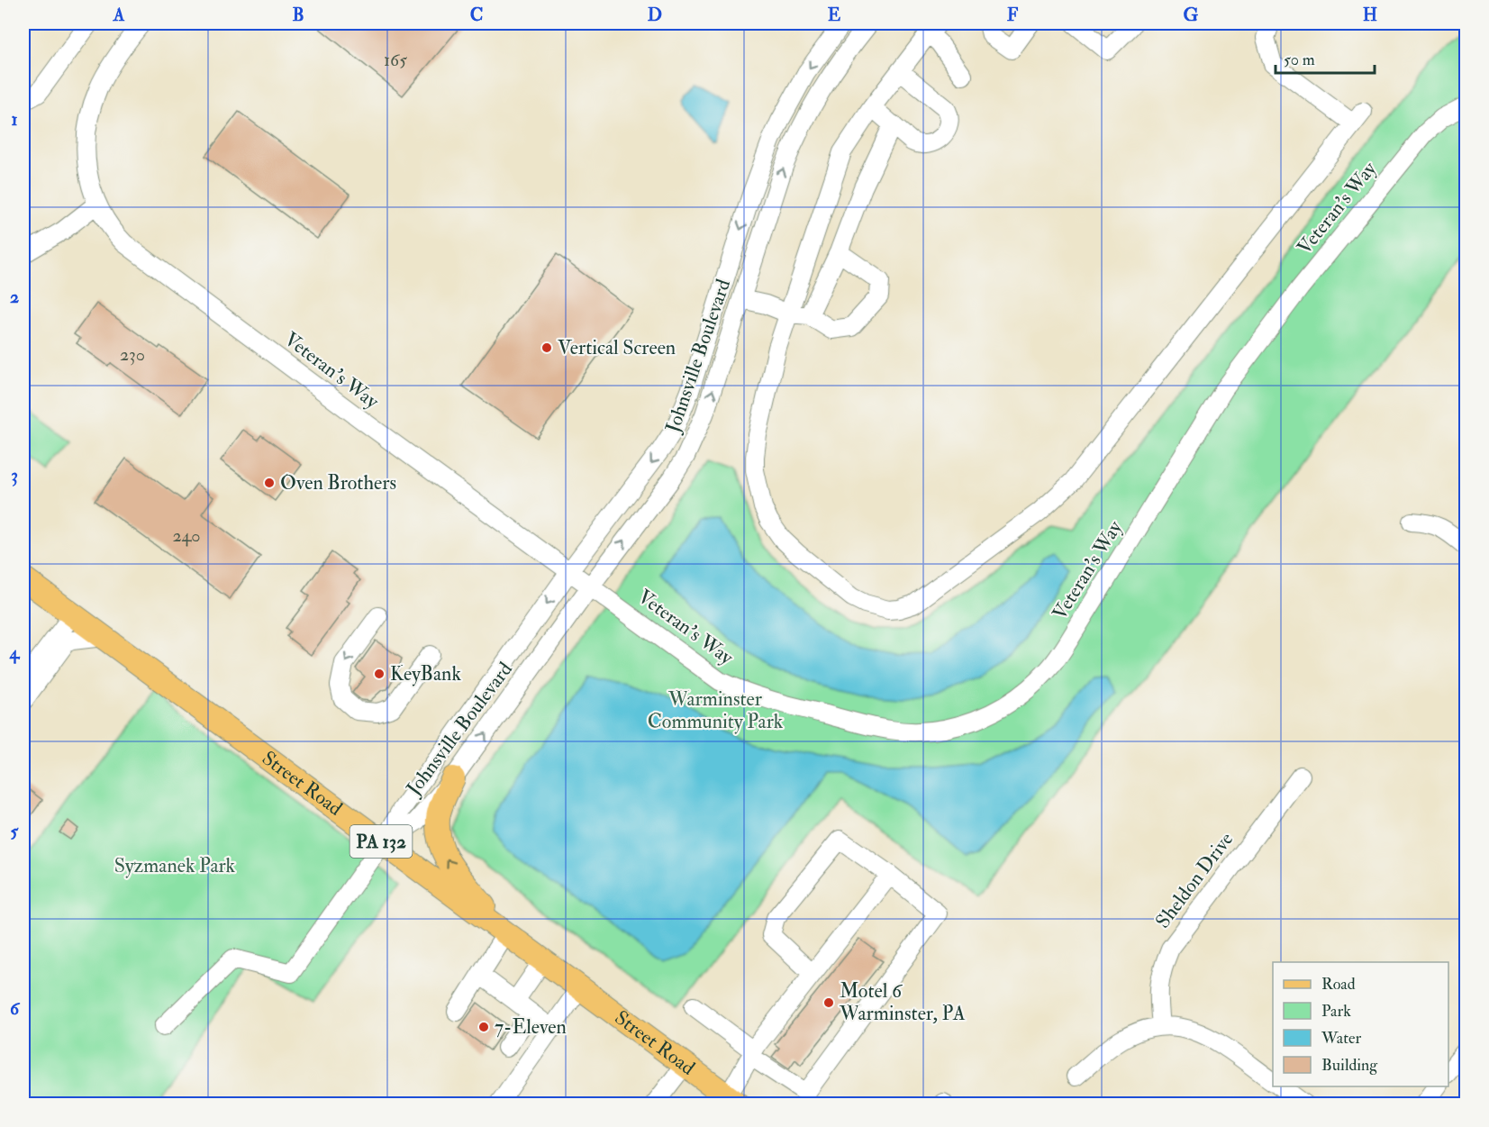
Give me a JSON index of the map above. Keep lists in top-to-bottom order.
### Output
{
  "streets": {
    "main road": ["Street Road", "PA 132"],
    "street": ["Veteran's Way", "Johnsville Boulevard", "Sheldon Drive"]
  },
  "crossings": [
    ["Veteran's Way", "Johnsville Boulevard"],
    ["Johnsville Boulevard", "Street Road"]
  ],
  "parks": ["Warminster Community Park", "Syzmanek Park"],
  "places": [
    "Vertical Screen",
    "Oven Brothers",
    "KeyBank",
    "Motel 6 Warminster, PA",
    "7-Eleven"
  ],
  "house_numbers": ["165", "230", "240"],
  "legend": [
    "Road",
    "Park",
    "Water",
    "Building"
  ],
  "scale_bar": "50 m",
  "grid": {
    "columns": [
      "A",
      "B",
      "C",
      "D",
      "E",
      "F",
      "G",
      "H"
    ],
    "rows": [
      "1",
      "2",
      "3",
      "4",
      "5",
      "6"
    ]
  }
}
